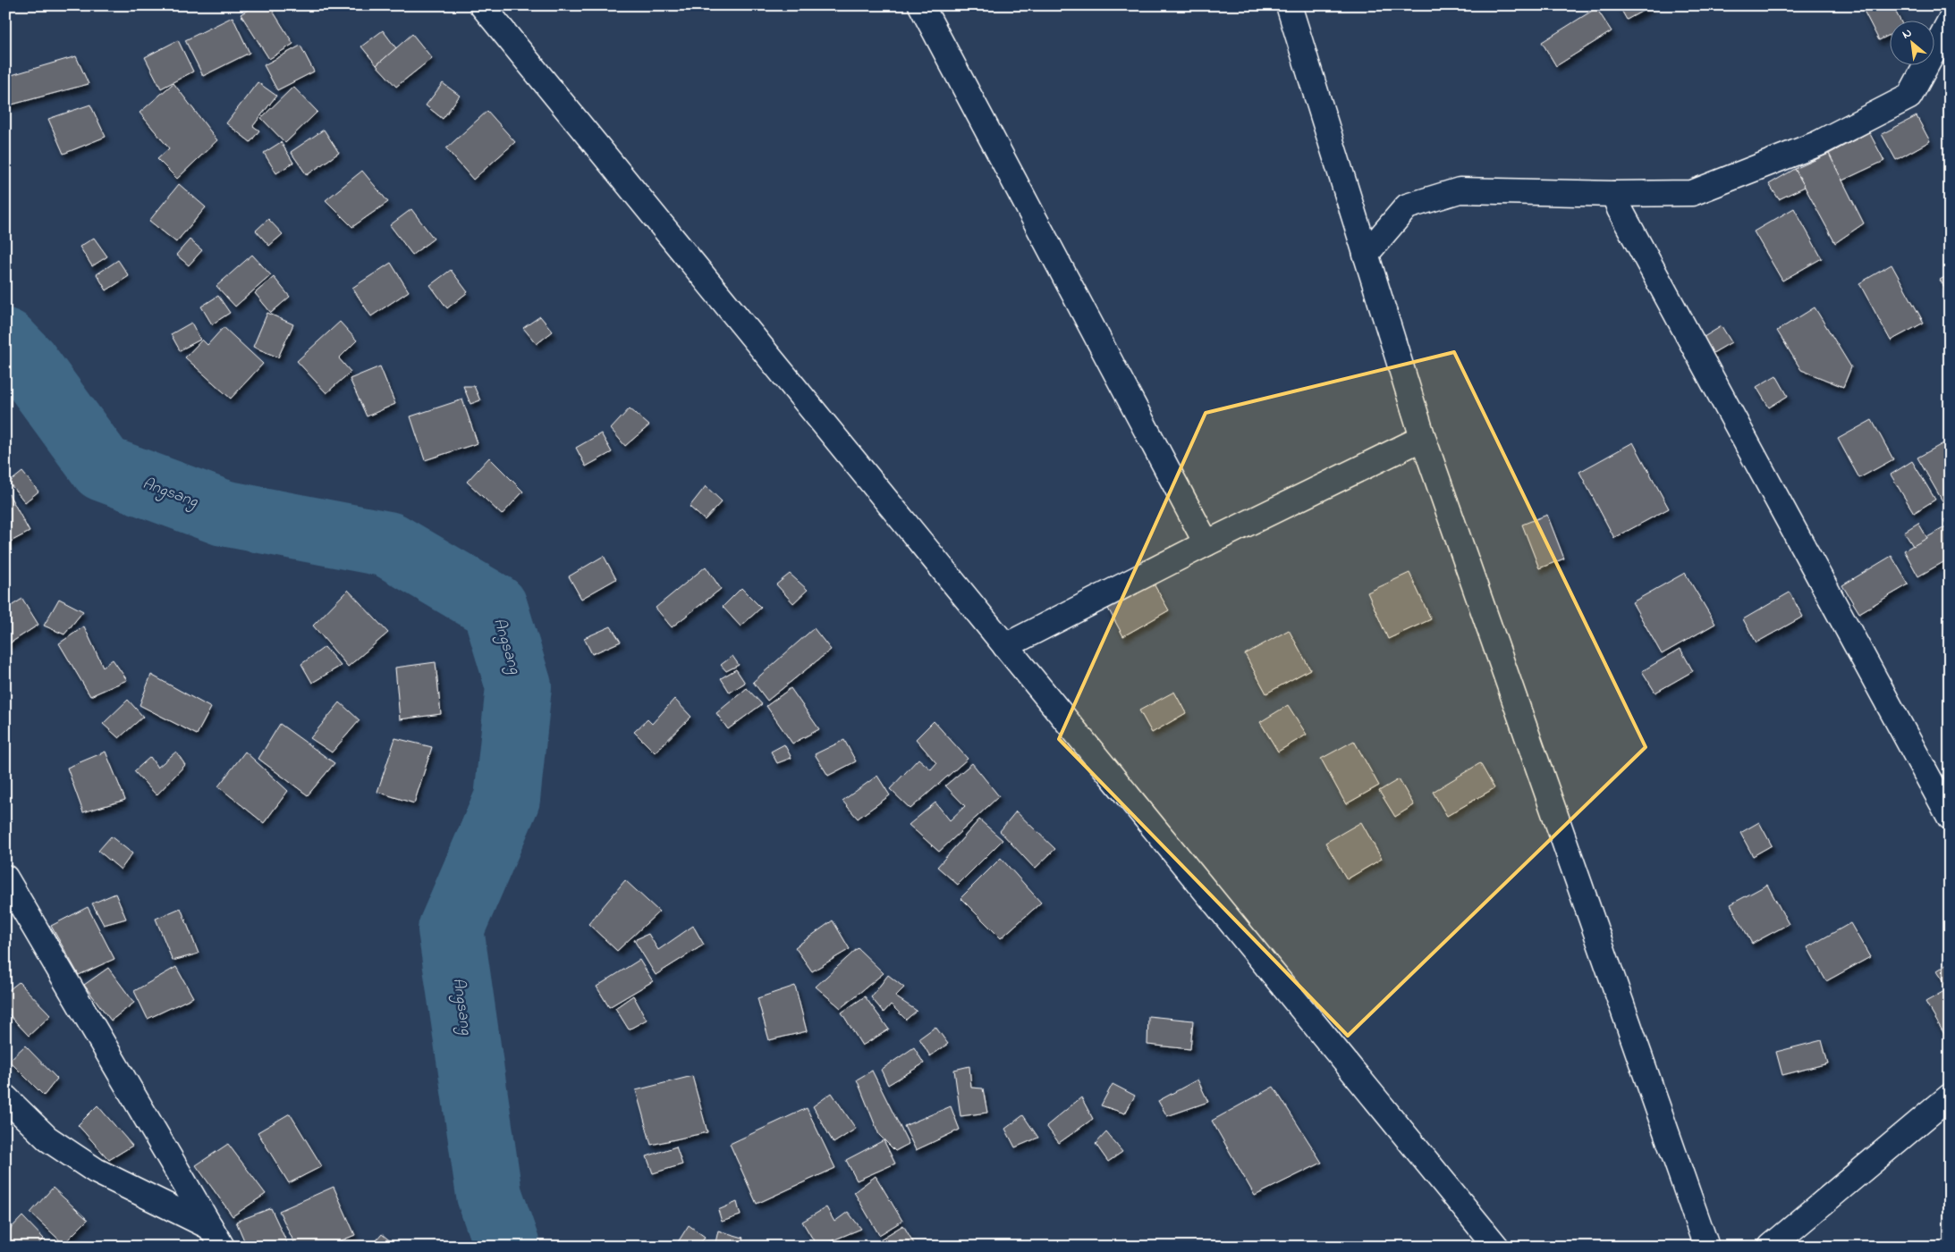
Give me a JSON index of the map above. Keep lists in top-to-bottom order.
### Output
{
  "water": ["Angsang"],
  "north": "top left"
}
